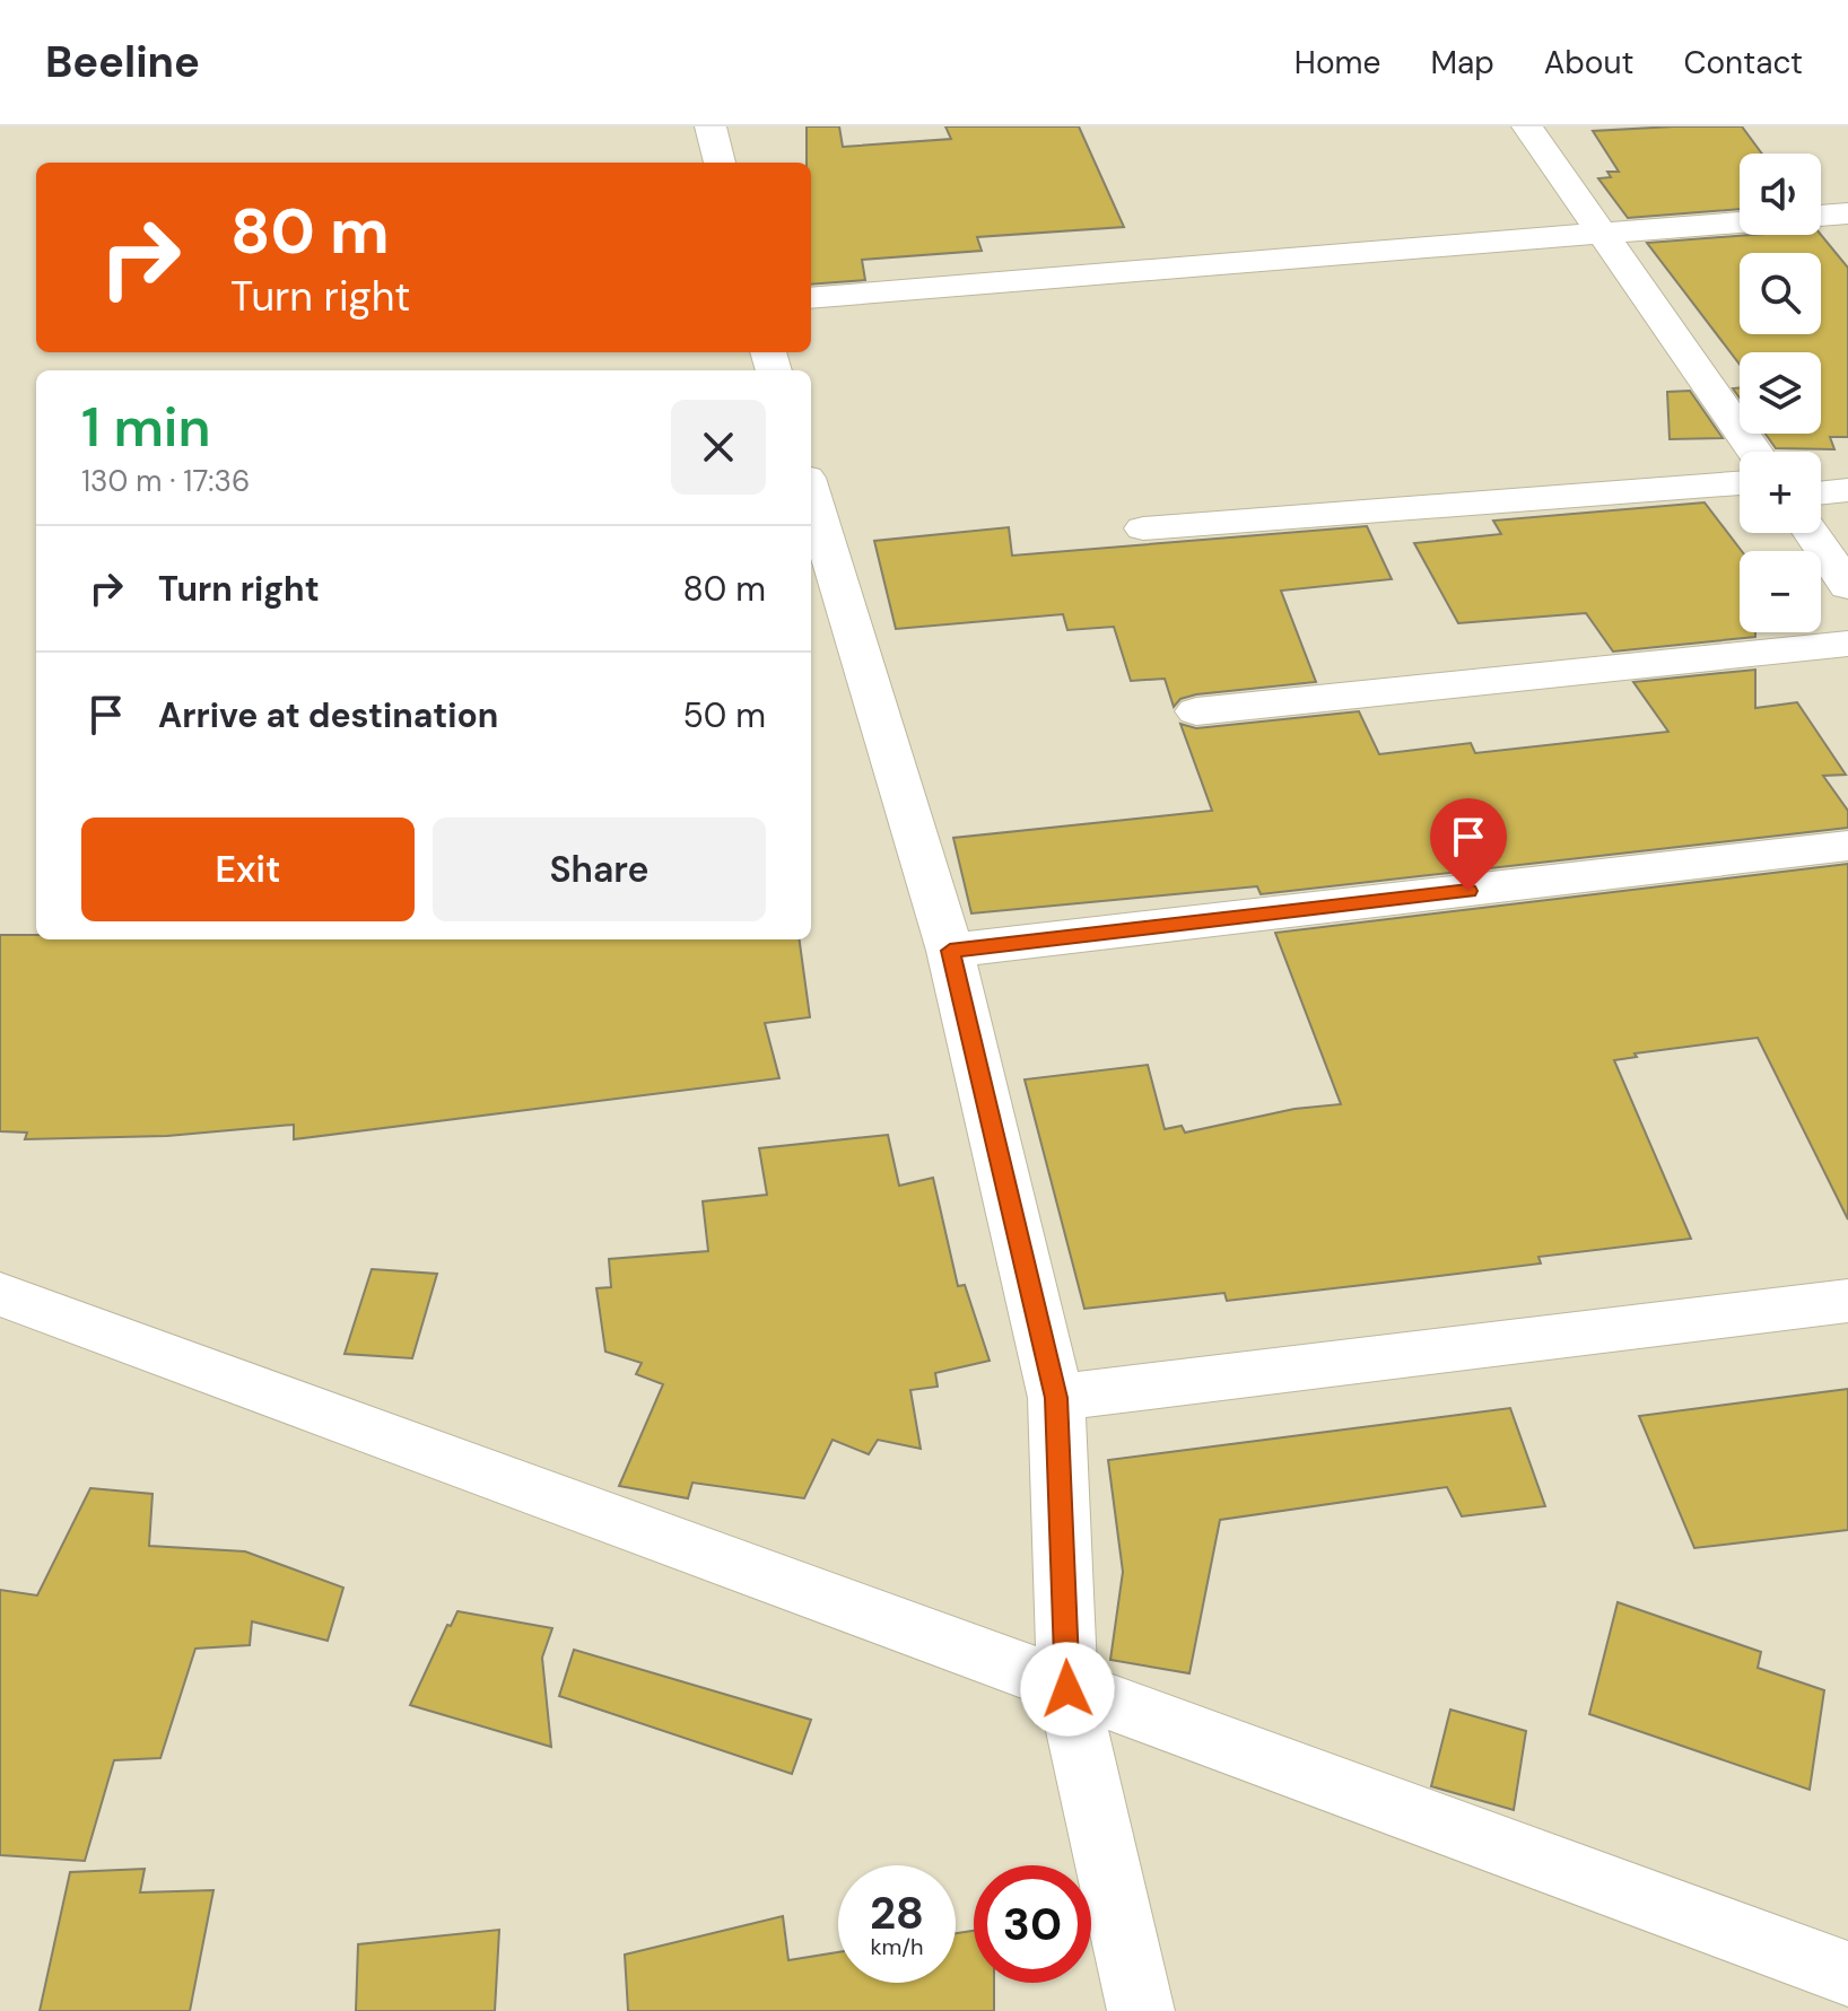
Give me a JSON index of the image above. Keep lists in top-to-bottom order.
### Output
{
  "page": {
    "header": "Beeline",
    "nav": [
      "Home",
      "Map",
      "About",
      "Contact"
    ],
    "map_buttons": ["+", "−"],
    "turn": ["80 m", "Turn right"],
    "heading": ["1 min", "130 m · 17:36"],
    "list": [
      {
        "name": "Turn right",
        "value": "80 m"
      },
      {
        "name": "Arrive at destination",
        "value": "50 m"
      }
    ],
    "buttons": ["Exit", "Share"],
    "speed": "28 km/h",
    "limit": "30"
  }
}
